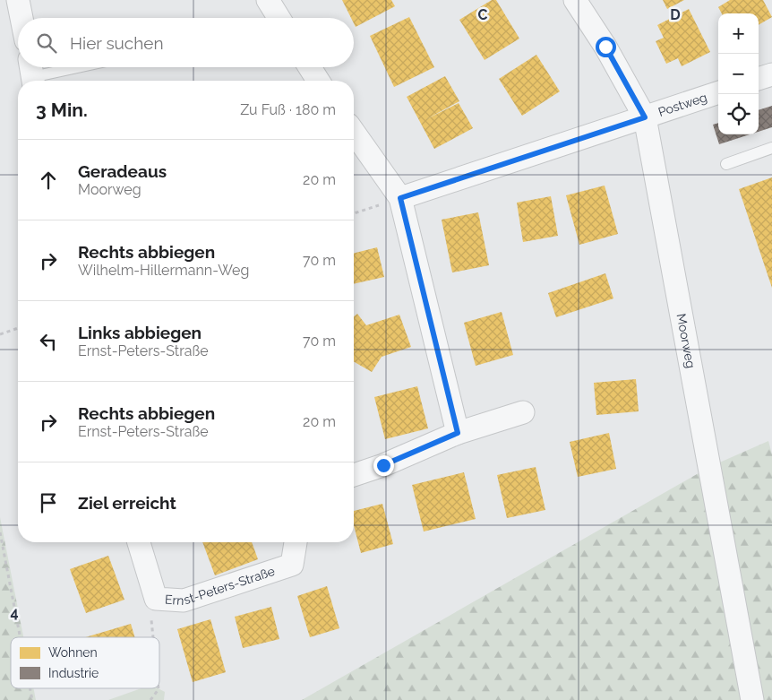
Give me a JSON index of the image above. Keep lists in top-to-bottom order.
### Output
{
  "streets": {
    "street": ["Postweg", "Moorweg", "Ernst-Peters-Straße"]
  },
  "crossings": [
    ["Postweg", "Moorweg"]
  ],
  "legend": ["Wohnen", "Industrie"],
  "page": {
    "map_buttons": ["+", "−"],
    "search": "Hier suchen",
    "heading": ["3 Min.", "Zu Fuß · 180 m"],
    "list": [
      ["Geradeaus", "Moorweg", "20 m"],
      ["Rechts abbiegen", "Wilhelm-Hillermann-Weg", "70 m"],
      ["Links abbiegen", "Ernst-Peters-Straße", "70 m"],
      ["Rechts abbiegen", "Ernst-Peters-Straße", "20 m"],
      "Ziel erreicht"
    ]
  },
  "grid": {
    "columns": ["C", "D"],
    "rows": ["4"]
  }
}
